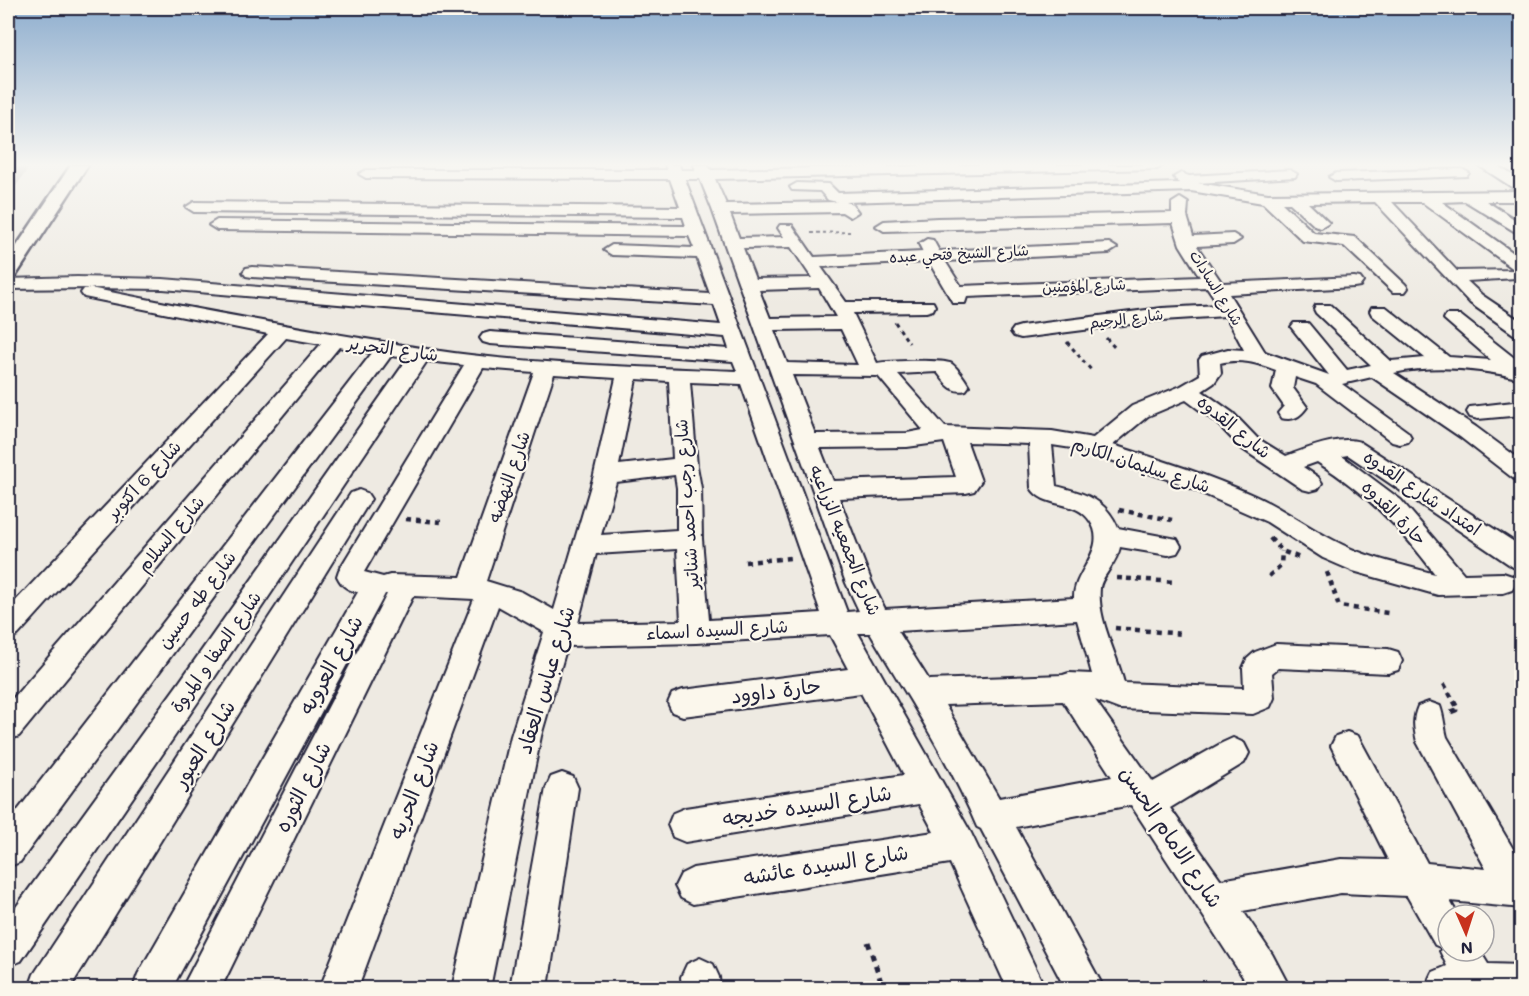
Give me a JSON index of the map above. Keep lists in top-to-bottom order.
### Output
{
  "streets": {
    "street": [
      "شارع الشيخ فتحي عبده",
      "شارع المؤمنين",
      "شارع السادات",
      "شارع الرحيم",
      "شارع التحرير",
      "شارع القدوه",
      "شارع سليمان الكارم",
      "شارع النهضه",
      "شارع 6 اكتوبر",
      "امتداد شارع القدوه",
      "شارع رجب احمد شناتير",
      "حارة القدوه",
      "شارع السلام",
      "شارع الجمعيه الزراعيه",
      "شارع طه حسين",
      "شارع السيده اسماء",
      "شارع الصفا و المروة",
      "شارع العروبه",
      "شارع عباس العقاد",
      "حارة داوود",
      "شارع العبور",
      "شارع الثوره",
      "شارع الحريه",
      "شارع السيده خديجه",
      "شارع الامام الحسن",
      "شارع السيده عائشه"
    ]
  },
  "crossings": [
    ["شارع الشيخ فتحي عبده", "شارع المؤمنين"],
    ["شارع المؤمنين", "شارع السادات"],
    ["شارع السادات", "شارع الرحيم"],
    ["شارع التحرير", "شارع النهضه"],
    ["شارع التحرير", "شارع 6 اكتوبر"],
    ["شارع التحرير", "شارع رجب احمد شناتير"],
    ["شارع التحرير", "شارع السلام"],
    ["شارع التحرير", "شارع الجمعيه الزراعيه"],
    ["شارع التحرير", "شارع طه حسين"],
    ["شارع التحرير", "شارع الصفا و المروة"],
    ["شارع التحرير", "شارع عباس العقاد"],
    ["شارع القدوه", "امتداد شارع القدوه"],
    ["شارع سليمان الكارم", "حارة القدوه"],
    ["شارع سليمان الكارم", "شارع الجمعيه الزراعيه"],
    ["شارع النهضه", "شارع الحريه"],
    ["امتداد شارع القدوه", "حارة القدوه"],
    ["شارع رجب احمد شناتير", "شارع السيده اسماء"],
    ["شارع الجمعيه الزراعيه", "شارع السيده اسماء"],
    ["شارع الجمعيه الزراعيه", "حارة داوود"],
    ["شارع الجمعيه الزراعيه", "شارع السيده خديجه"],
    ["شارع الجمعيه الزراعيه", "شارع السيده عائشه"],
    ["شارع السيده اسماء", "شارع عباس العقاد"],
    ["شارع العروبه", "شارع الثوره"]
  ],
  "north": "bottom"
}
